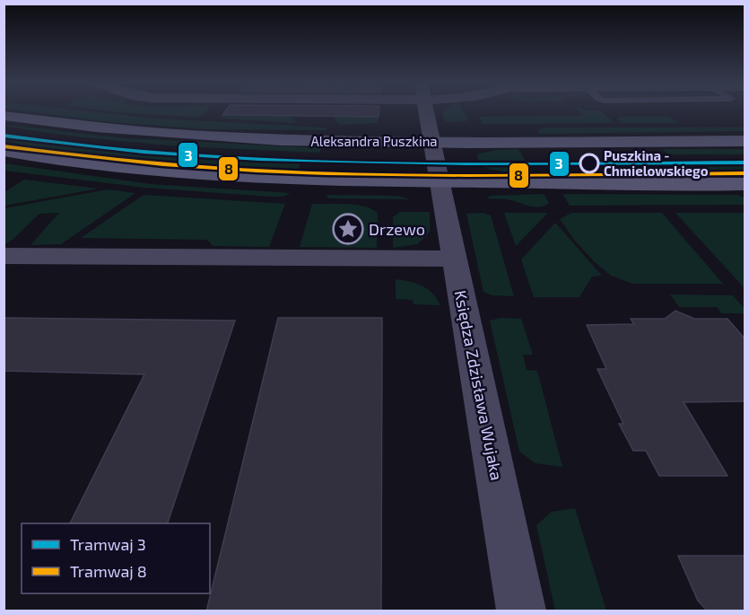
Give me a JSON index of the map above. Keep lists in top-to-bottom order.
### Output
{
  "streets": {
    "main road": ["Aleksandra Puszkina"],
    "street": ["Księdza Zdzisława Wujaka"]
  },
  "crossings": [
    ["Aleksandra Puszkina", "Księdza Zdzisława Wujaka"]
  ],
  "places": {
    "other": ["Puszkina - Chmielowskiego"],
    "place": ["Drzewo"]
  },
  "lines": ["tram line 3", "tram line 8"],
  "legend": ["Tramwaj 3", "Tramwaj 8"]
}
